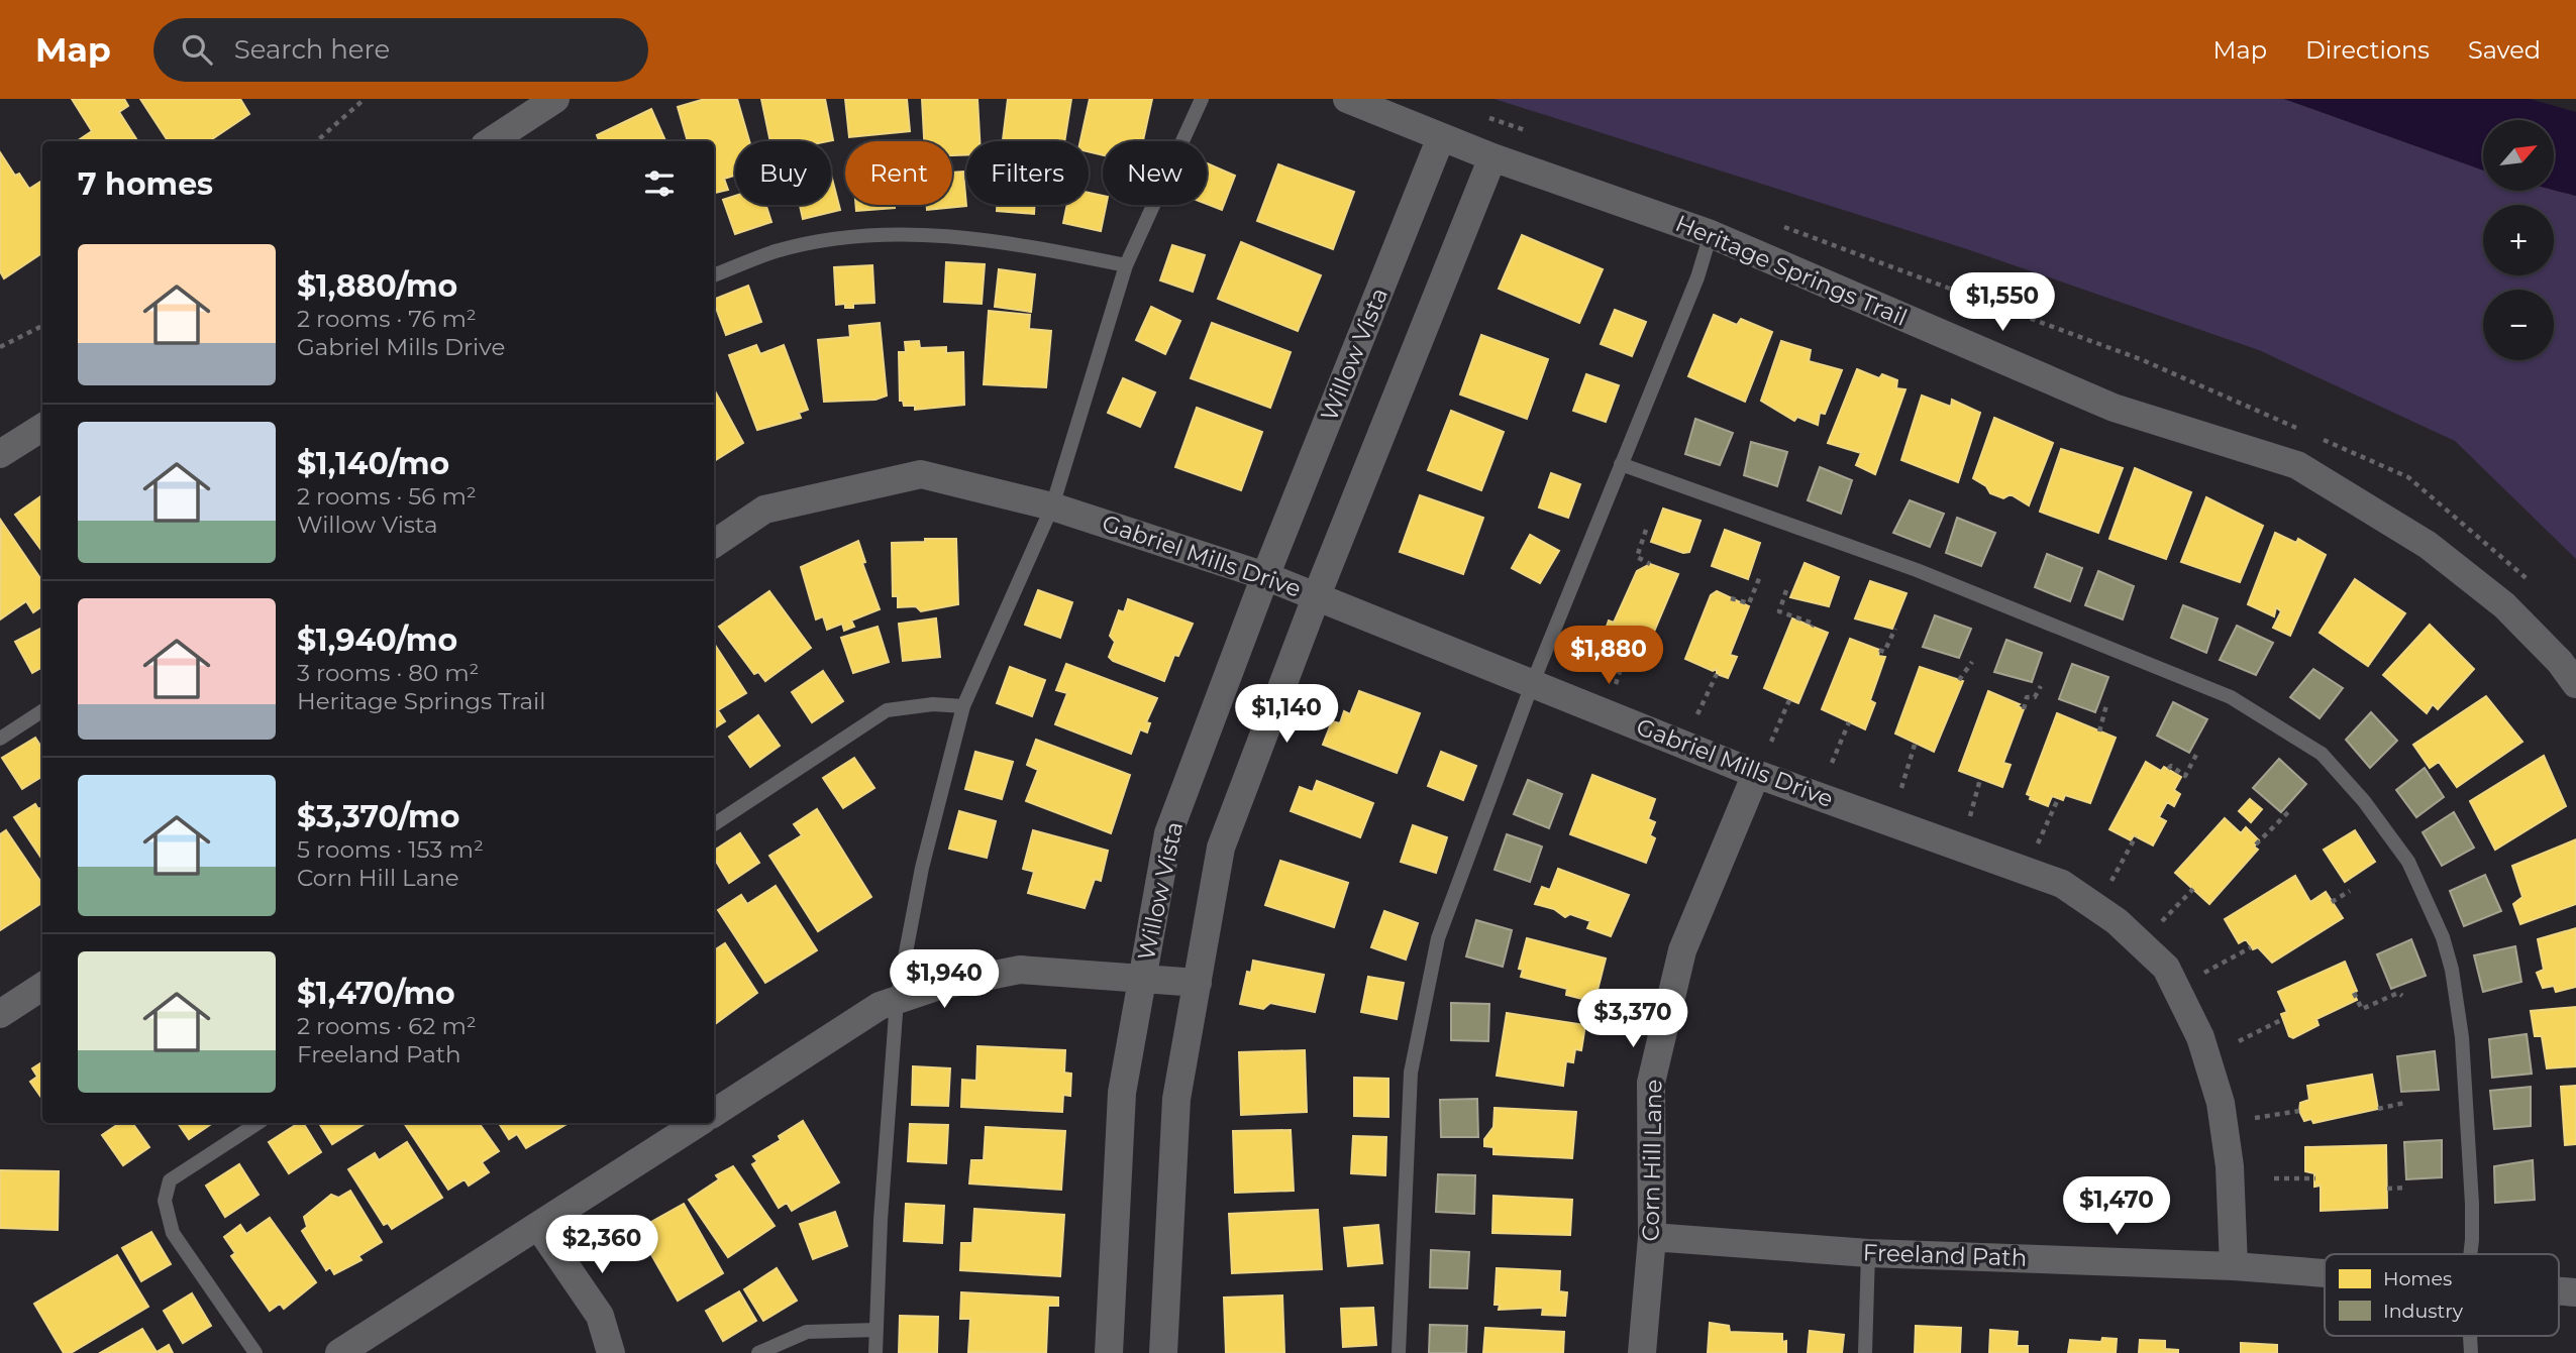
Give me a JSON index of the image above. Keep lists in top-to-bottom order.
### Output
{
  "streets": {
    "street": [
      "Heritage Springs Trail",
      "Willow Vista",
      "Gabriel Mills Drive",
      "Corn Hill Lane",
      "Freeland Path"
    ]
  },
  "crossings": [
    ["Heritage Springs Trail", "Willow Vista"],
    ["Willow Vista", "Gabriel Mills Drive"],
    ["Gabriel Mills Drive", "Corn Hill Lane"],
    ["Gabriel Mills Drive", "Freeland Path"],
    ["Corn Hill Lane", "Freeland Path"]
  ],
  "legend": ["Homes", "Industry"],
  "north": "top right",
  "page": {
    "header": "Map",
    "search": "Search here",
    "nav": ["Map", "Directions", "Saved"],
    "map_buttons": ["+", "−"],
    "chip": [
      "Buy",
      "Rent",
      "Filters",
      "New"
    ],
    "heading": "7 homes",
    "list": [
      {
        "name": "$1,880/mo",
        "note": "2 rooms · 76 m² · Gabriel Mills Drive"
      },
      {
        "name": "$1,140/mo",
        "note": "2 rooms · 56 m² · Willow Vista"
      },
      {
        "name": "$1,940/mo",
        "note": "3 rooms · 80 m² · Heritage Springs Trail"
      },
      {
        "name": "$3,370/mo",
        "note": "5 rooms · 153 m² · Corn Hill Lane"
      },
      {
        "name": "$1,470/mo",
        "note": "2 rooms · 62 m² · Freeland Path"
      }
    ],
    "price": [
      "$1,550",
      "$1,880",
      "$1,140",
      "$1,940",
      "$3,370",
      "$1,470",
      "$2,360"
    ]
  }
}
